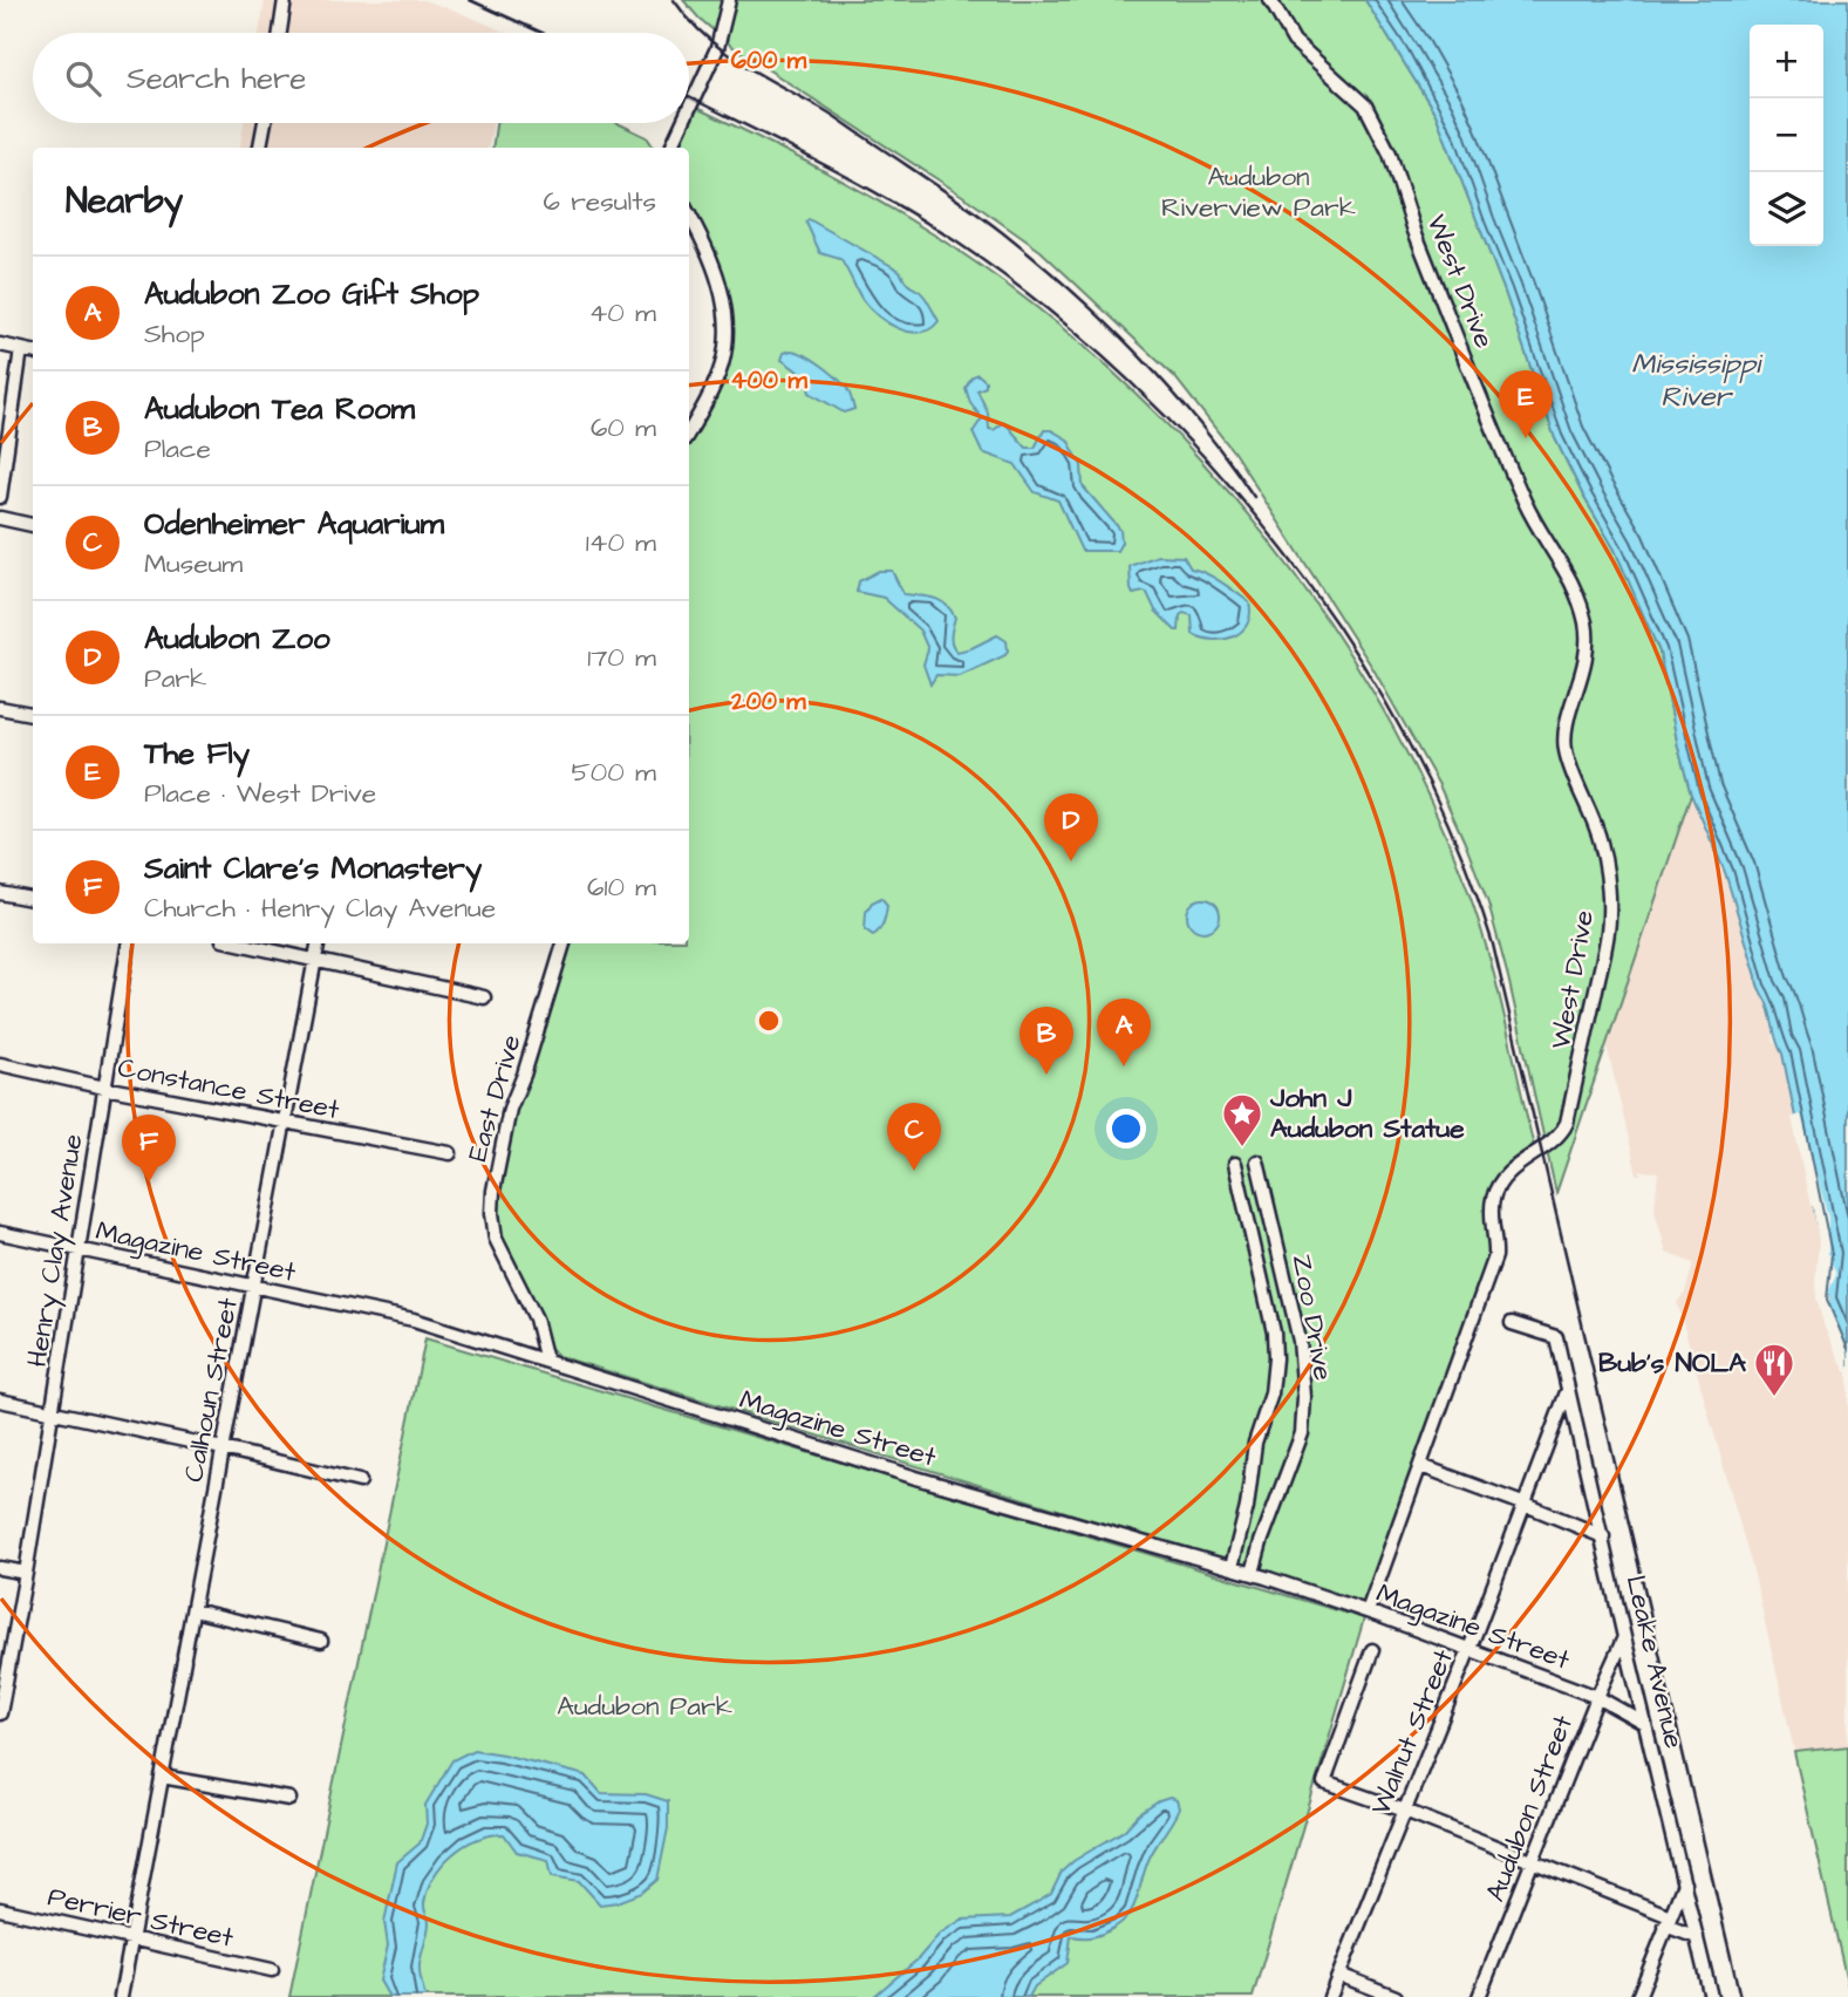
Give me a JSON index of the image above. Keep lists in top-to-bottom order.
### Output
{
  "streets": {
    "street": [
      "West Drive",
      "Constance Street",
      "East Drive",
      "Henry Clay Avenue",
      "Magazine Street",
      "Zoo Drive",
      "Calhoun Street",
      "Leake Avenue",
      "Walnut Street",
      "Audubon Street",
      "Perrier Street"
    ]
  },
  "crossings": [
    ["West Drive", "Magazine Street"],
    ["Constance Street", "Henry Clay Avenue"],
    ["Constance Street", "Calhoun Street"],
    ["East Drive", "Magazine Street"],
    ["Henry Clay Avenue", "Magazine Street"],
    ["Magazine Street", "Zoo Drive"],
    ["Magazine Street", "Calhoun Street"],
    ["Magazine Street", "Leake Avenue"],
    ["Magazine Street", "Walnut Street"],
    ["Magazine Street", "Audubon Street"],
    ["Calhoun Street", "Perrier Street"],
    ["Leake Avenue", "Walnut Street"],
    ["Leake Avenue", "Audubon Street"]
  ],
  "water": ["Mississippi River"],
  "parks": ["Audubon Riverview Park", "Audubon Park"],
  "places": {
    "place": ["John J Audubon Statue"],
    "restaurant": ["Bub's NOLA"]
  },
  "page": {
    "map_buttons": ["+", "−"],
    "search": "Search here",
    "heading": ["Nearby", "6 results"],
    "list": [
      {
        "mark": "A",
        "name": "Audubon Zoo Gift Shop",
        "note": "Shop",
        "value": "40 m"
      },
      {
        "mark": "B",
        "name": "Audubon Tea Room",
        "note": "Place",
        "value": "60 m"
      },
      {
        "mark": "C",
        "name": "Odenheimer Aquarium",
        "note": "Museum",
        "value": "140 m"
      },
      {
        "mark": "D",
        "name": "Audubon Zoo",
        "note": "Park",
        "value": "170 m"
      },
      {
        "mark": "E",
        "name": "The Fly",
        "note": "Place · West Drive",
        "value": "500 m"
      },
      {
        "mark": "F",
        "name": "Saint Clare's Monastery",
        "note": "Church · Henry Clay Avenue",
        "value": "610 m"
      }
    ],
    "pins": [
      "E",
      "D",
      "A",
      "B",
      "C",
      "F"
    ]
  },
  "rings": ["600 m", "400 m", "200 m"]
}
